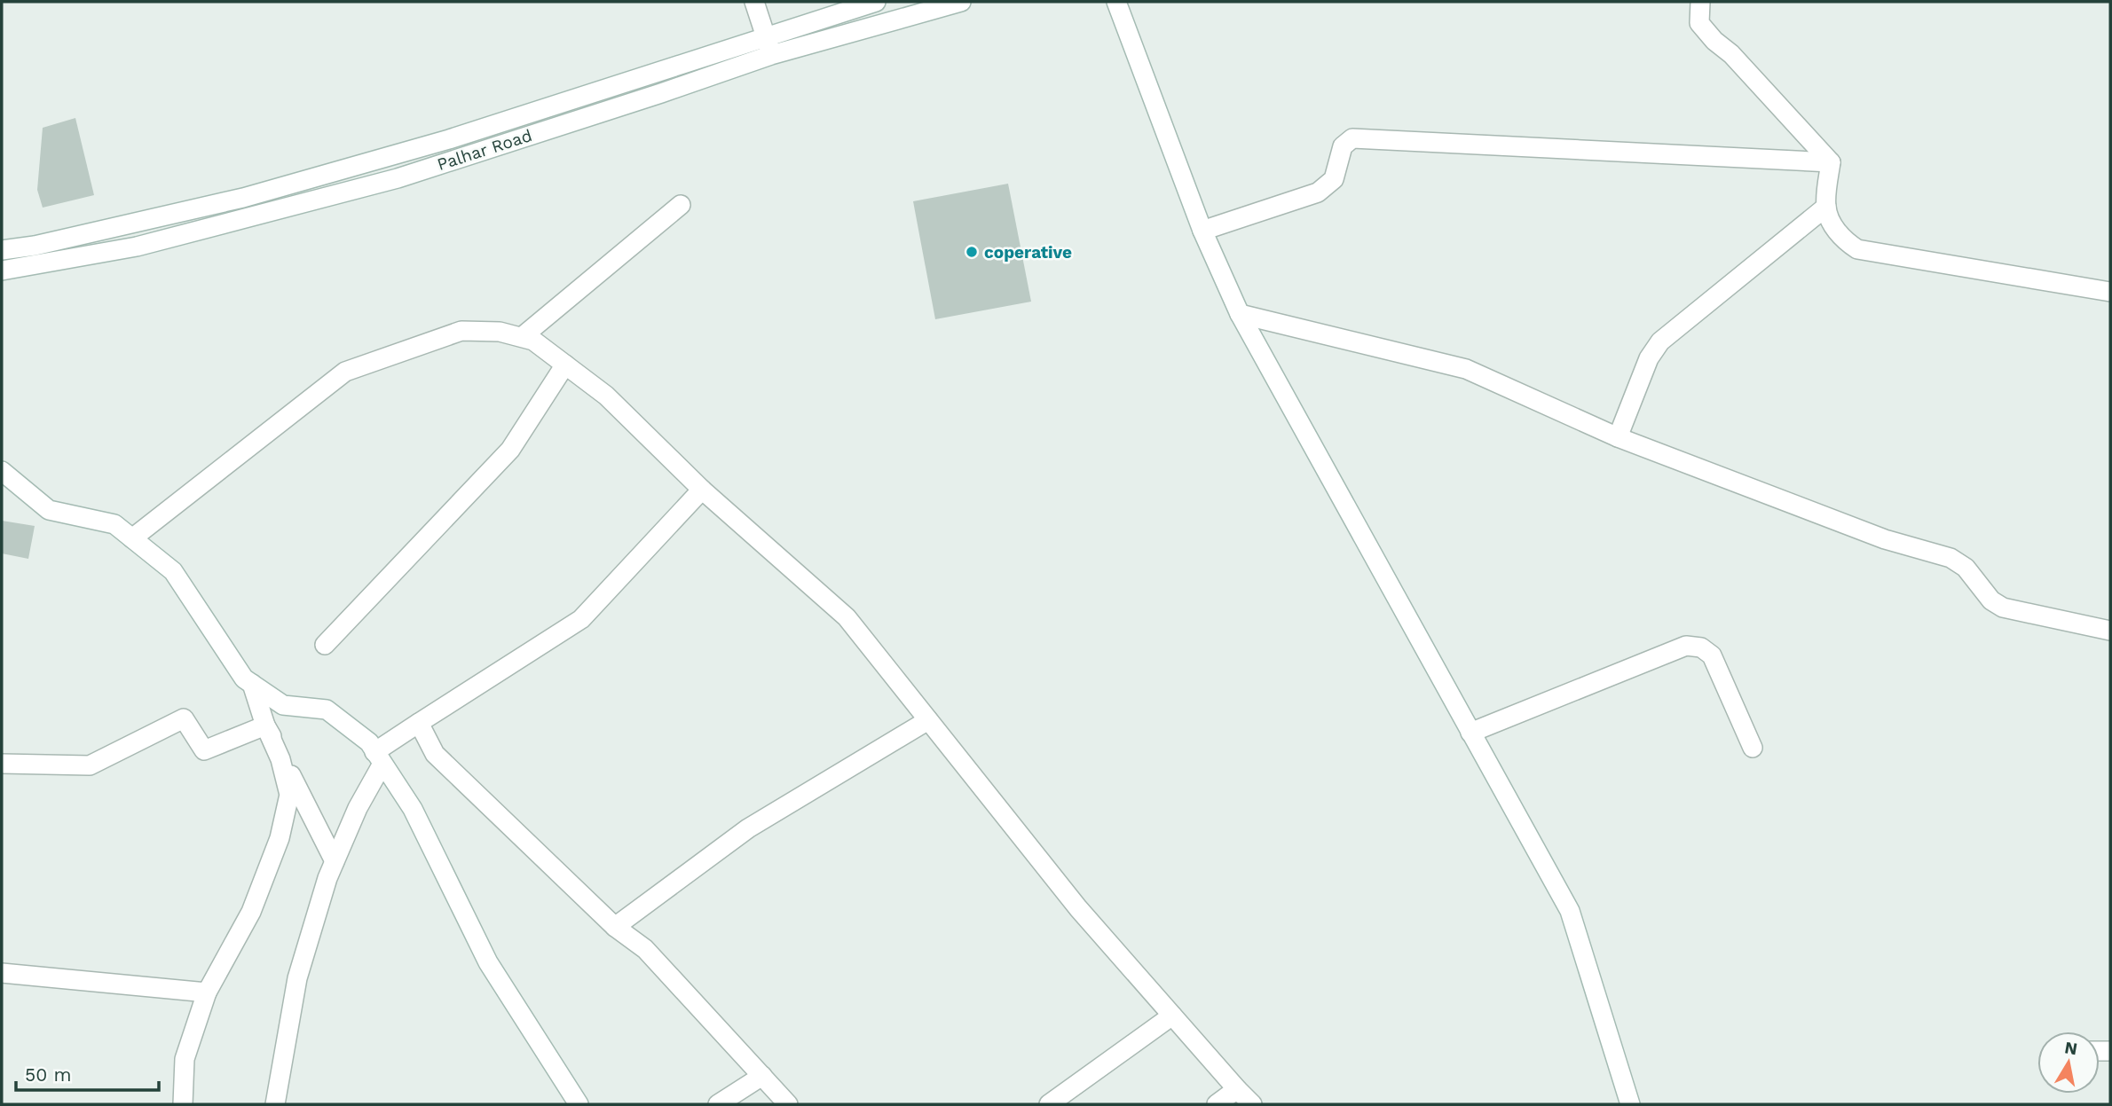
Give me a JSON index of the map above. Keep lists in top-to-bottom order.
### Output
{
  "streets": {
    "street": ["Palhar Road"]
  },
  "places": ["coperative"],
  "scale_bar": "50 m",
  "north": "top"
}
